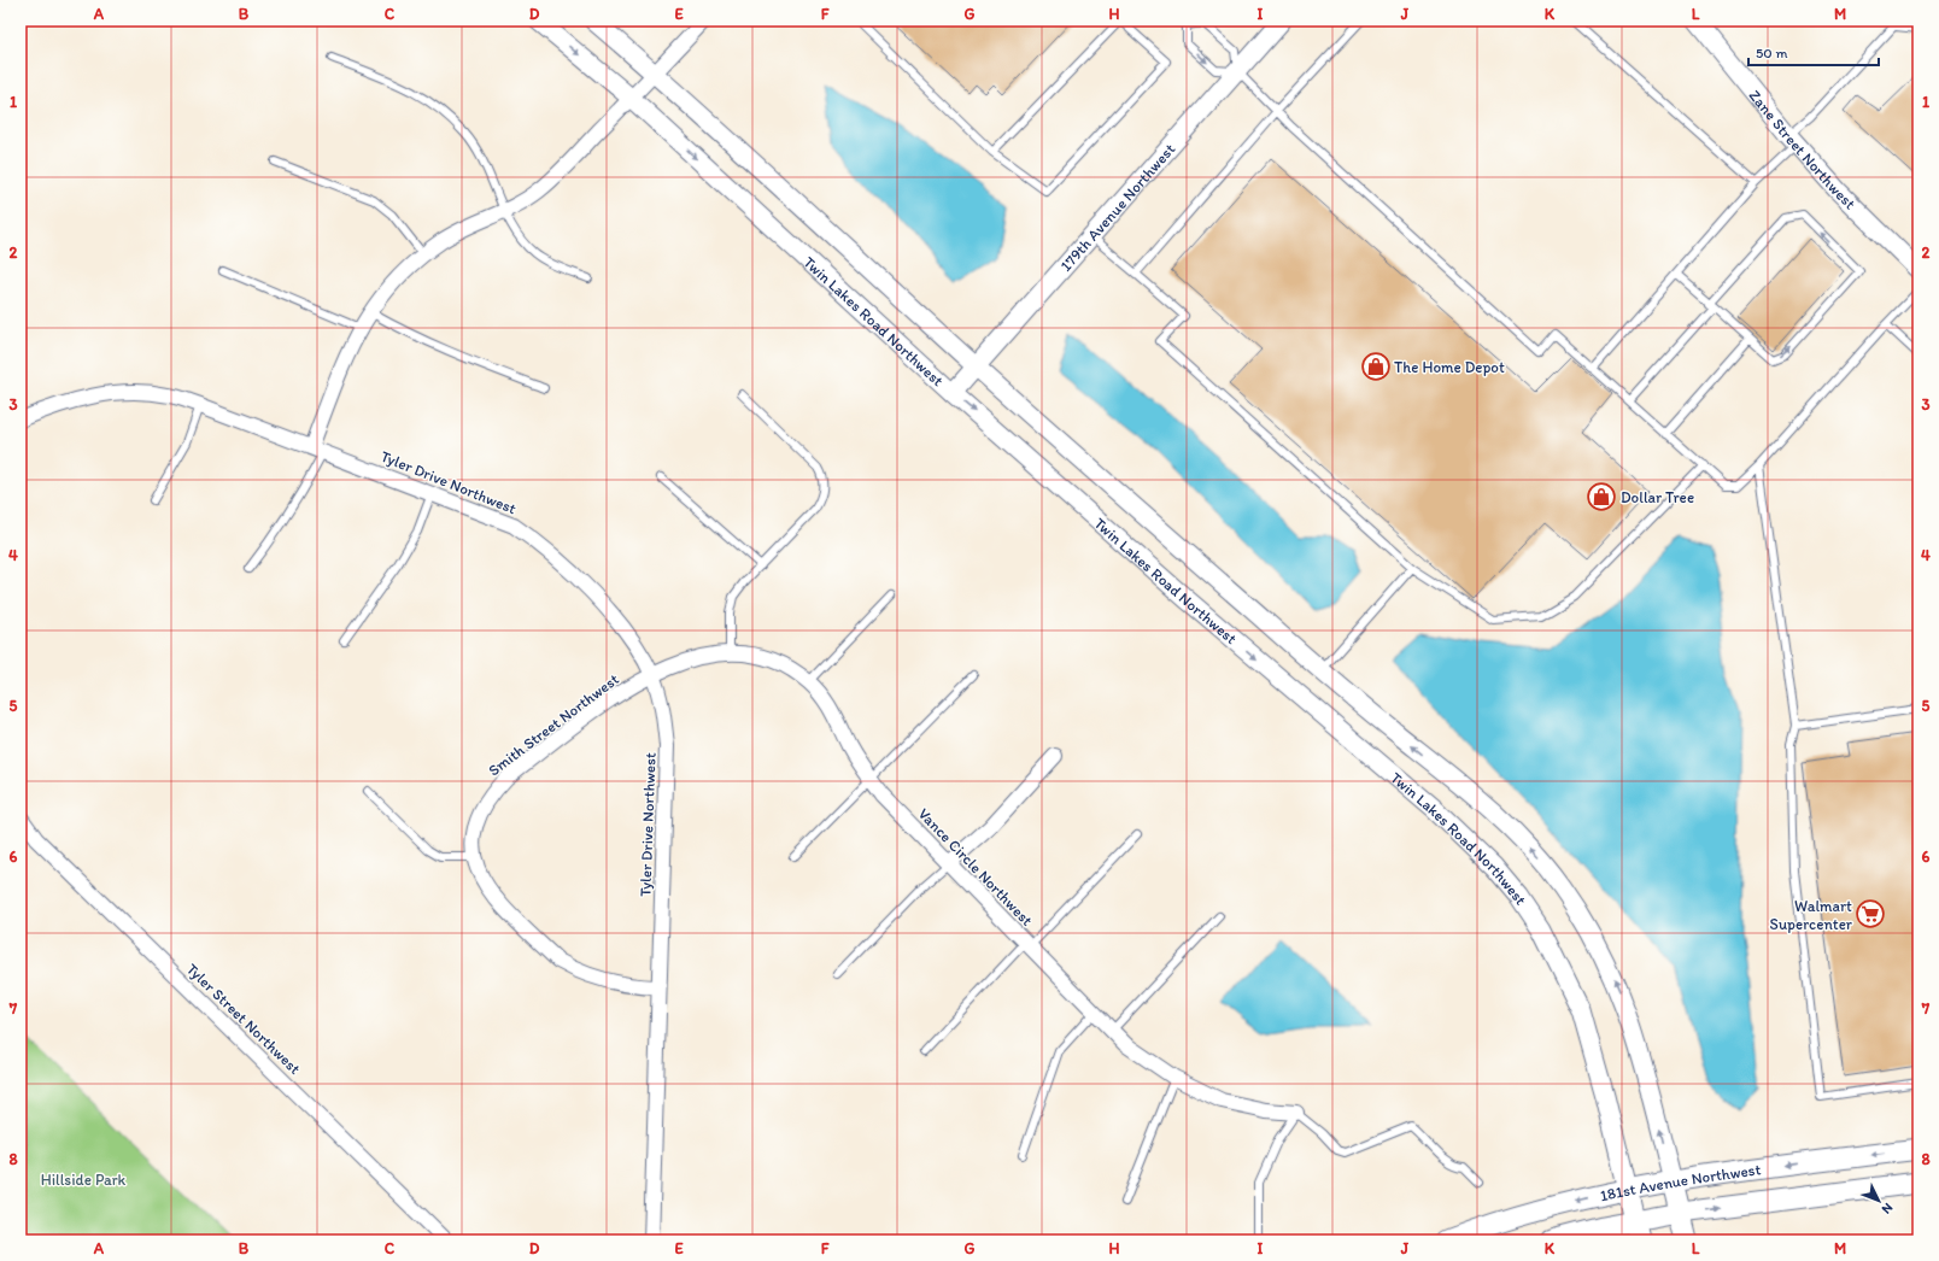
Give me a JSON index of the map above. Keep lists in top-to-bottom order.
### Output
{
  "streets": {
    "main road": ["Twin Lakes Road Northwest", "181st Avenue Northwest"],
    "street": [
      "Zane Street Northwest",
      "179th Avenue Northwest",
      "Tyler Drive Northwest",
      "Smith Street Northwest",
      "Vance Circle Northwest",
      "Tyler Street Northwest"
    ]
  },
  "crossings": [
    ["179th Avenue Northwest", "Twin Lakes Road Northwest"],
    ["Twin Lakes Road Northwest", "181st Avenue Northwest"],
    ["Tyler Drive Northwest", "Smith Street Northwest"],
    ["Tyler Drive Northwest", "Vance Circle Northwest"],
    ["Smith Street Northwest", "Vance Circle Northwest"]
  ],
  "parks": ["Hillside Park"],
  "places": {
    "shop": ["The Home Depot", "Dollar Tree"],
    "supermarket": ["Walmart Supercenter"]
  },
  "scale_bar": "50 m",
  "north": "bottom right",
  "grid": {
    "columns": [
      "A",
      "B",
      "C",
      "D",
      "E",
      "F",
      "G",
      "H",
      "I",
      "J",
      "K",
      "L",
      "M"
    ],
    "rows": [
      "1",
      "2",
      "3",
      "4",
      "5",
      "6",
      "7",
      "8"
    ]
  }
}
